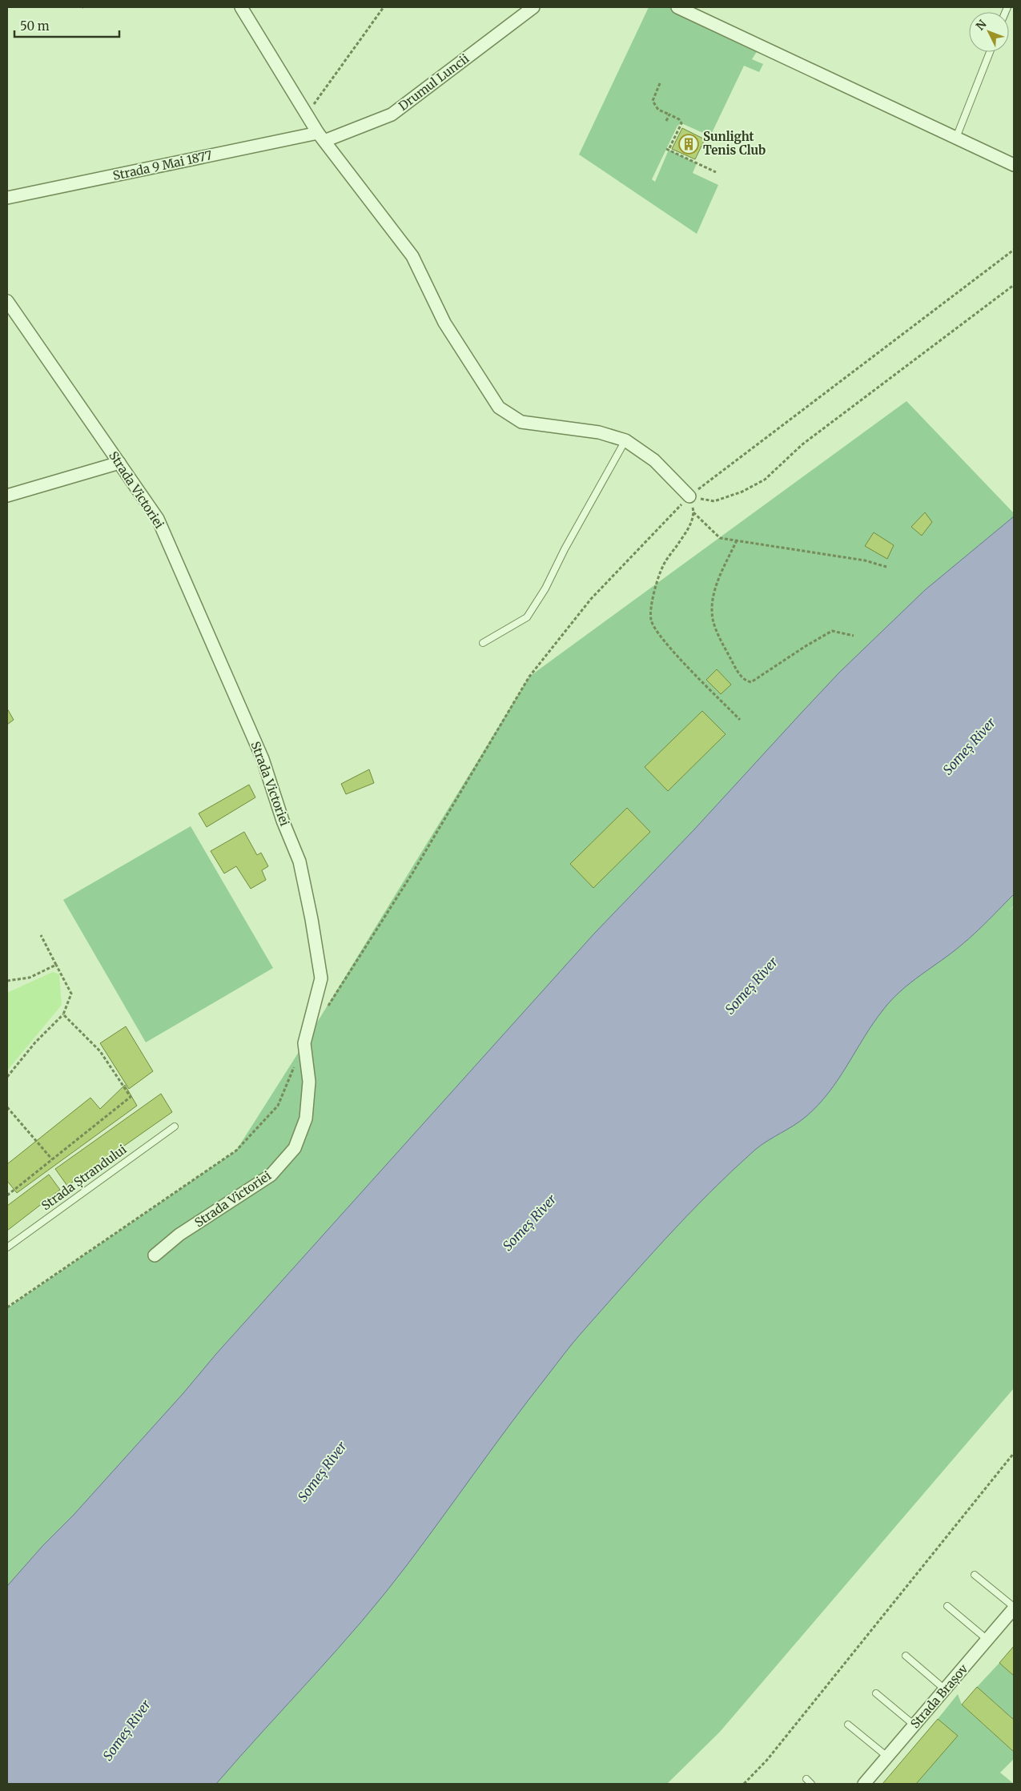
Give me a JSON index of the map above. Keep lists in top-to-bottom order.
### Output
{
  "streets": {
    "street": [
      "Drumul Luncii",
      "Strada 9 Mai 1877",
      "Strada Victoriei",
      "Strada Brașov"
    ],
    "lane": ["Strada Ștrandului"]
  },
  "crossings": [
    ["Drumul Luncii", "Strada 9 Mai 1877"]
  ],
  "water": ["Someș River"],
  "places": {
    "building": ["Sunlight Tenis Club"]
  },
  "scale_bar": "50 m",
  "north": "top left"
}
